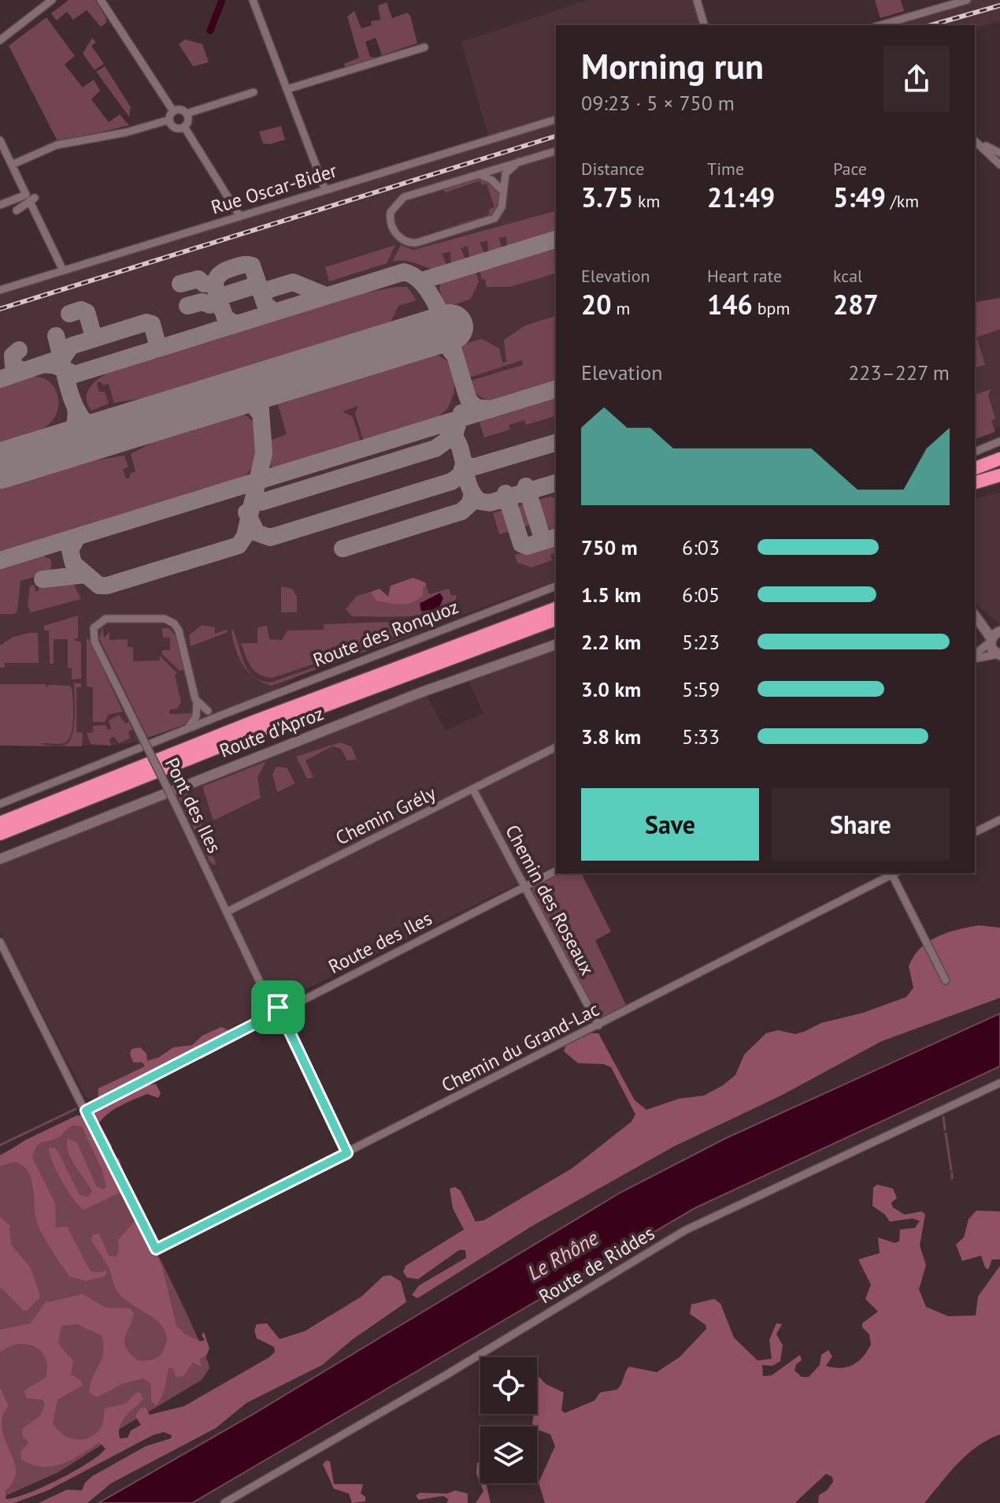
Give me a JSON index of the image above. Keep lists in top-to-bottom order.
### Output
{
  "streets": {
    "street": [
      "Rue Oscar-Bider",
      "Route des Ronquoz",
      "Route d'Aproz",
      "Pont des Iles",
      "Chemin Grély",
      "Chemin des Roseaux",
      "Route des Iles",
      "Chemin du Grand-Lac",
      "Route de Riddes"
    ]
  },
  "crossings": [
    ["Pont des Iles", "Chemin Grély"],
    ["Pont des Iles", "Route des Iles"],
    ["Pont des Iles", "Chemin du Grand-Lac"],
    ["Chemin Grély", "Chemin des Roseaux"],
    ["Chemin des Roseaux", "Route des Iles"],
    ["Chemin des Roseaux", "Chemin du Grand-Lac"],
    ["Route des Iles", "Chemin du Grand-Lac"]
  ],
  "water": ["Le Rhône"],
  "page": {
    "heading": ["Morning run", "09:23 · 5 × 750 m"],
    "stats": [
      ["Distance", "3.75 km"],
      ["Time", "21:49"],
      ["Pace", "5:49 /km"],
      ["Elevation", "20 m"],
      ["Heart rate", "146 bpm"],
      ["kcal", "287"]
    ],
    "chart": ["Elevation", "223–227 m"],
    "list": [
      {
        "name": "750 m",
        "note": "6:03"
      },
      {
        "name": "1.5 km",
        "note": "6:05"
      },
      {
        "name": "2.2 km",
        "note": "5:23"
      },
      {
        "name": "3.0 km",
        "note": "5:59"
      },
      {
        "name": "3.8 km",
        "note": "5:33"
      }
    ],
    "buttons": ["Save", "Share"]
  }
}
